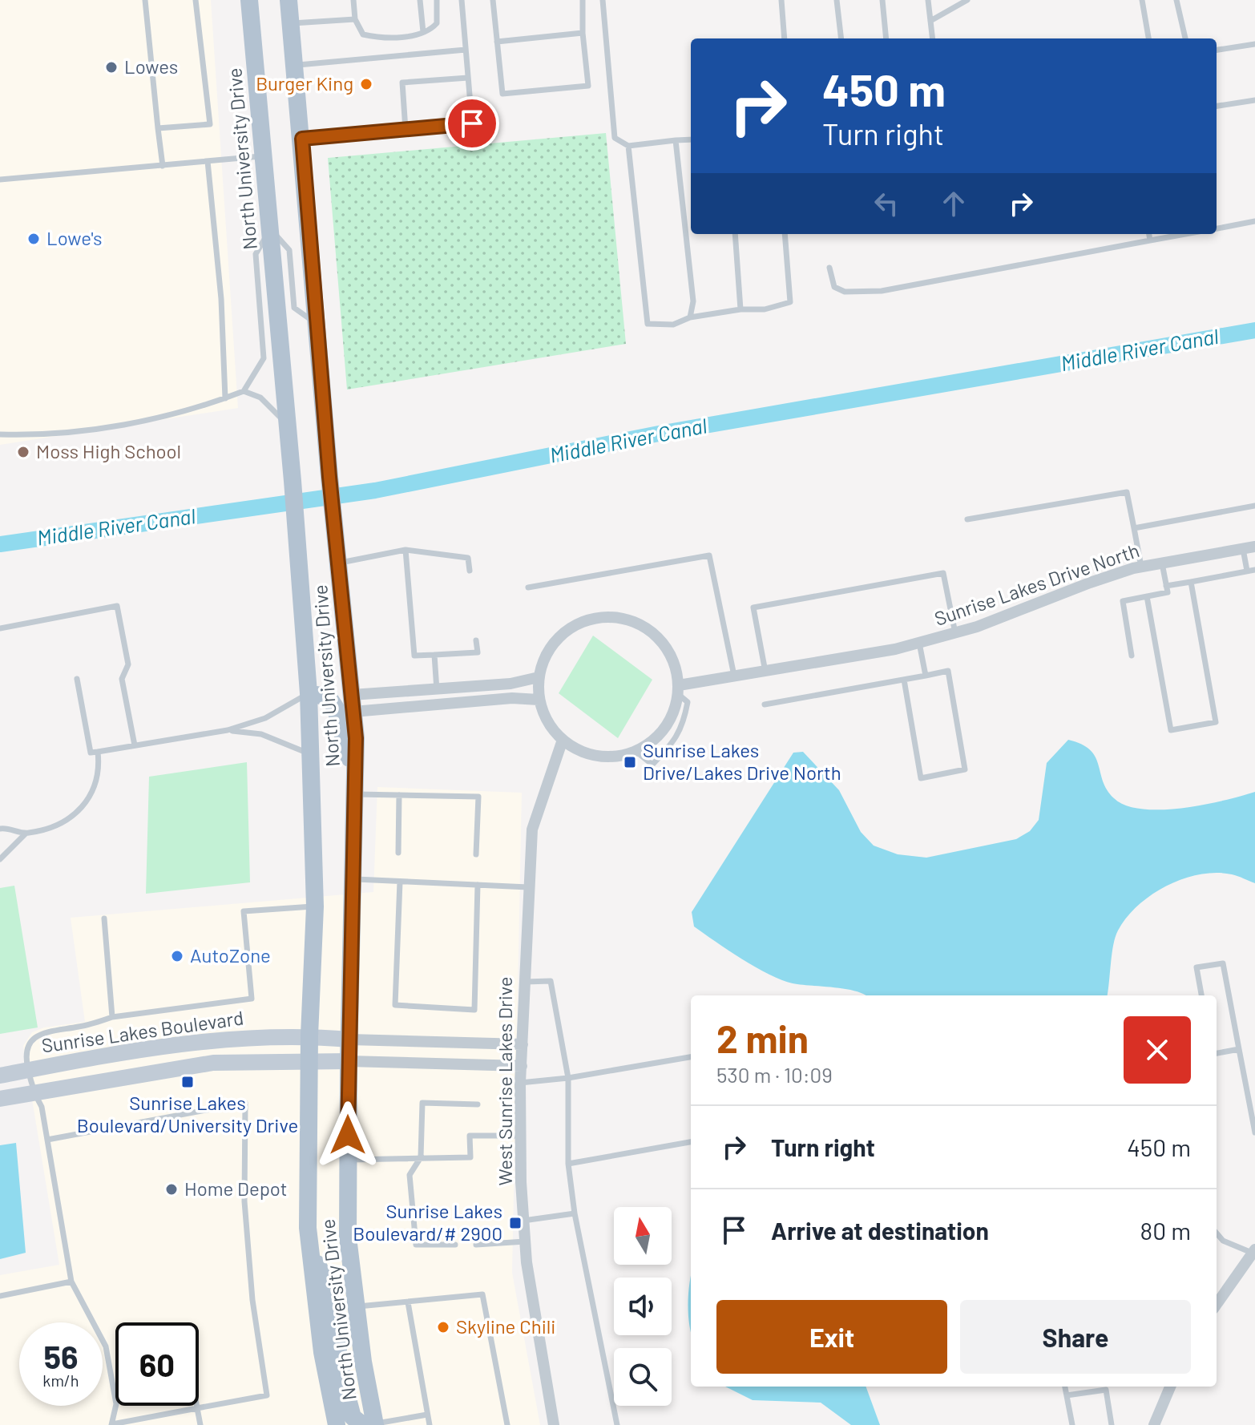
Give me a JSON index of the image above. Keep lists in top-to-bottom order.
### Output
{
  "streets": {
    "main road": ["North University Drive"],
    "street": ["Sunrise Lakes Drive North", "Sunrise Lakes Boulevard", "West Sunrise Lakes Drive"]
  },
  "crossings": [
    ["North University Drive", "Sunrise Lakes Boulevard"],
    ["Sunrise Lakes Drive North", "West Sunrise Lakes Drive"],
    ["Sunrise Lakes Boulevard", "West Sunrise Lakes Drive"]
  ],
  "water": ["Middle River Canal"],
  "places": {
    "other": [
      "Lowes",
      "Burger King",
      "Lowe's",
      "Moss High School",
      "AutoZone",
      "Home Depot",
      "Skyline Chili"
    ],
    "transit": ["Sunrise Lakes Drive/Lakes Drive North", "Sunrise Lakes Boulevard/University Drive", "Sunrise Lakes Boulevard/# 2900"]
  },
  "north": "top",
  "page": {
    "turn": ["450 m", "Turn right"],
    "heading": ["2 min", "530 m · 10:09"],
    "list": [
      {
        "name": "Turn right",
        "value": "450 m"
      },
      {
        "name": "Arrive at destination",
        "value": "80 m"
      }
    ],
    "buttons": ["Exit", "Share"],
    "speed": "56 km/h",
    "limit": "60"
  }
}
